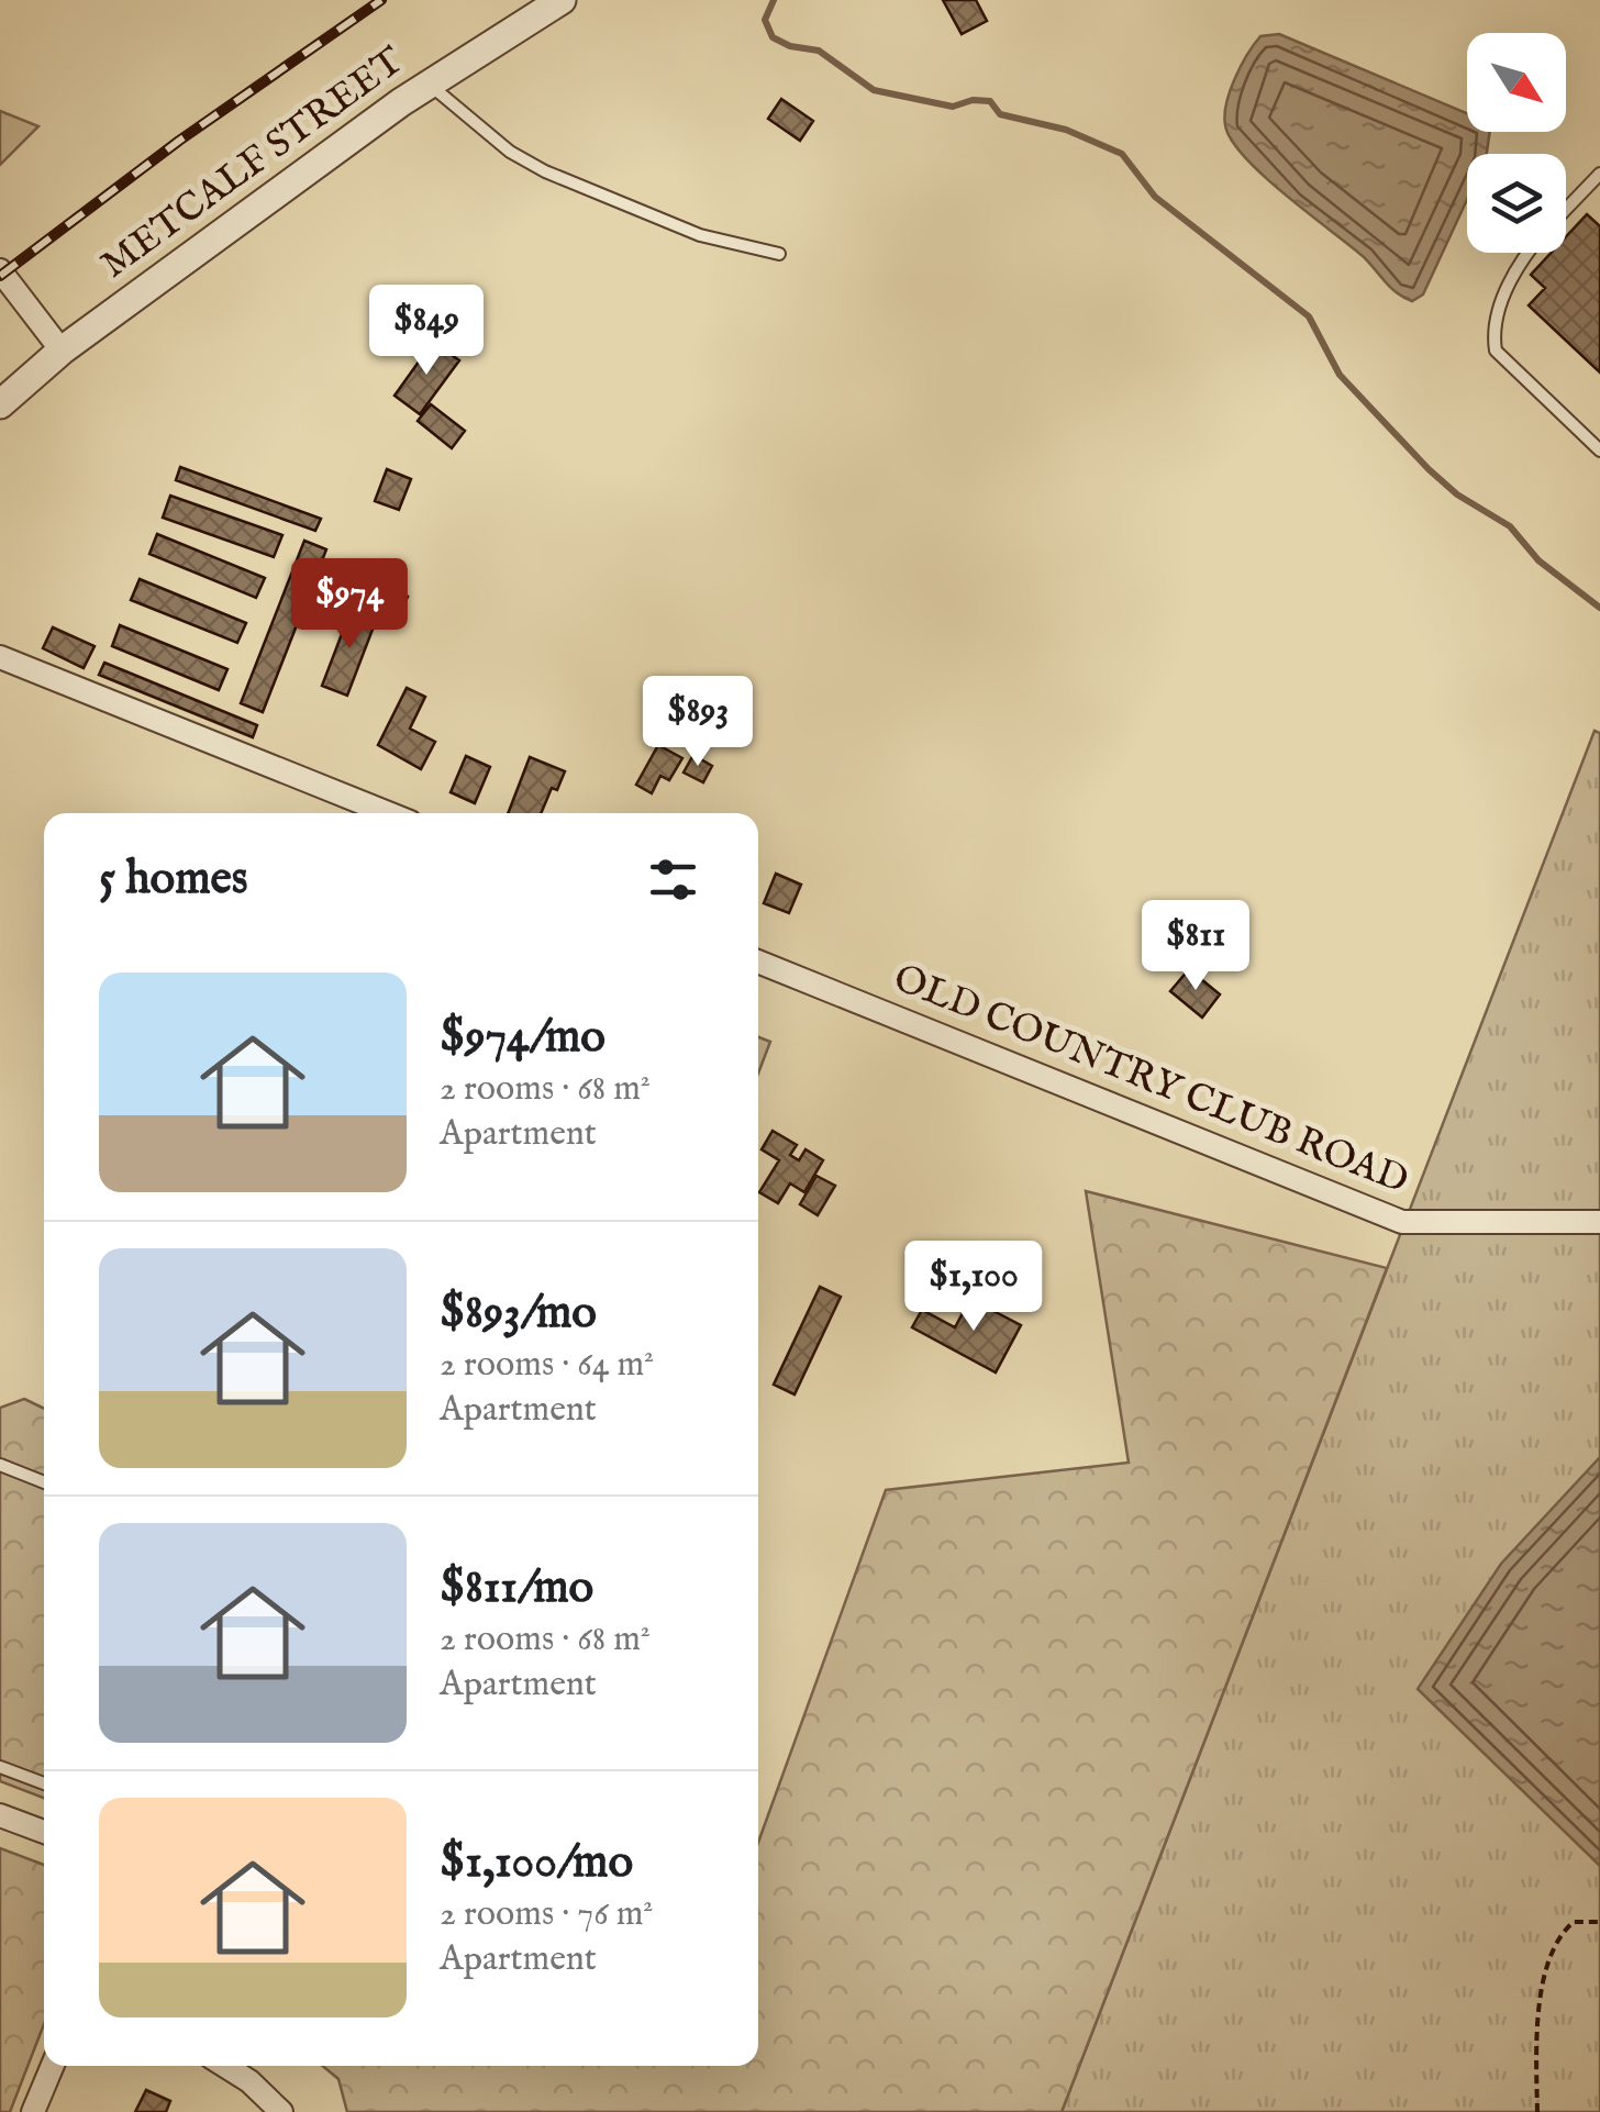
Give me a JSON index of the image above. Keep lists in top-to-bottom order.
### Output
{
  "streets": {
    "street": ["METCALF STREET", "OLD COUNTRY CLUB ROAD"]
  },
  "north": "bottom right",
  "page": {
    "price": [
      "$849",
      "$974",
      "$893",
      "$811",
      "$1,100"
    ],
    "heading": "5 homes",
    "list": [
      {
        "name": "$974/mo",
        "note": "2 rooms · 68 m² · Apartment"
      },
      {
        "name": "$893/mo",
        "note": "2 rooms · 64 m² · Apartment"
      },
      {
        "name": "$811/mo",
        "note": "2 rooms · 68 m² · Apartment"
      },
      {
        "name": "$1,100/mo",
        "note": "2 rooms · 76 m² · Apartment"
      }
    ]
  }
}
